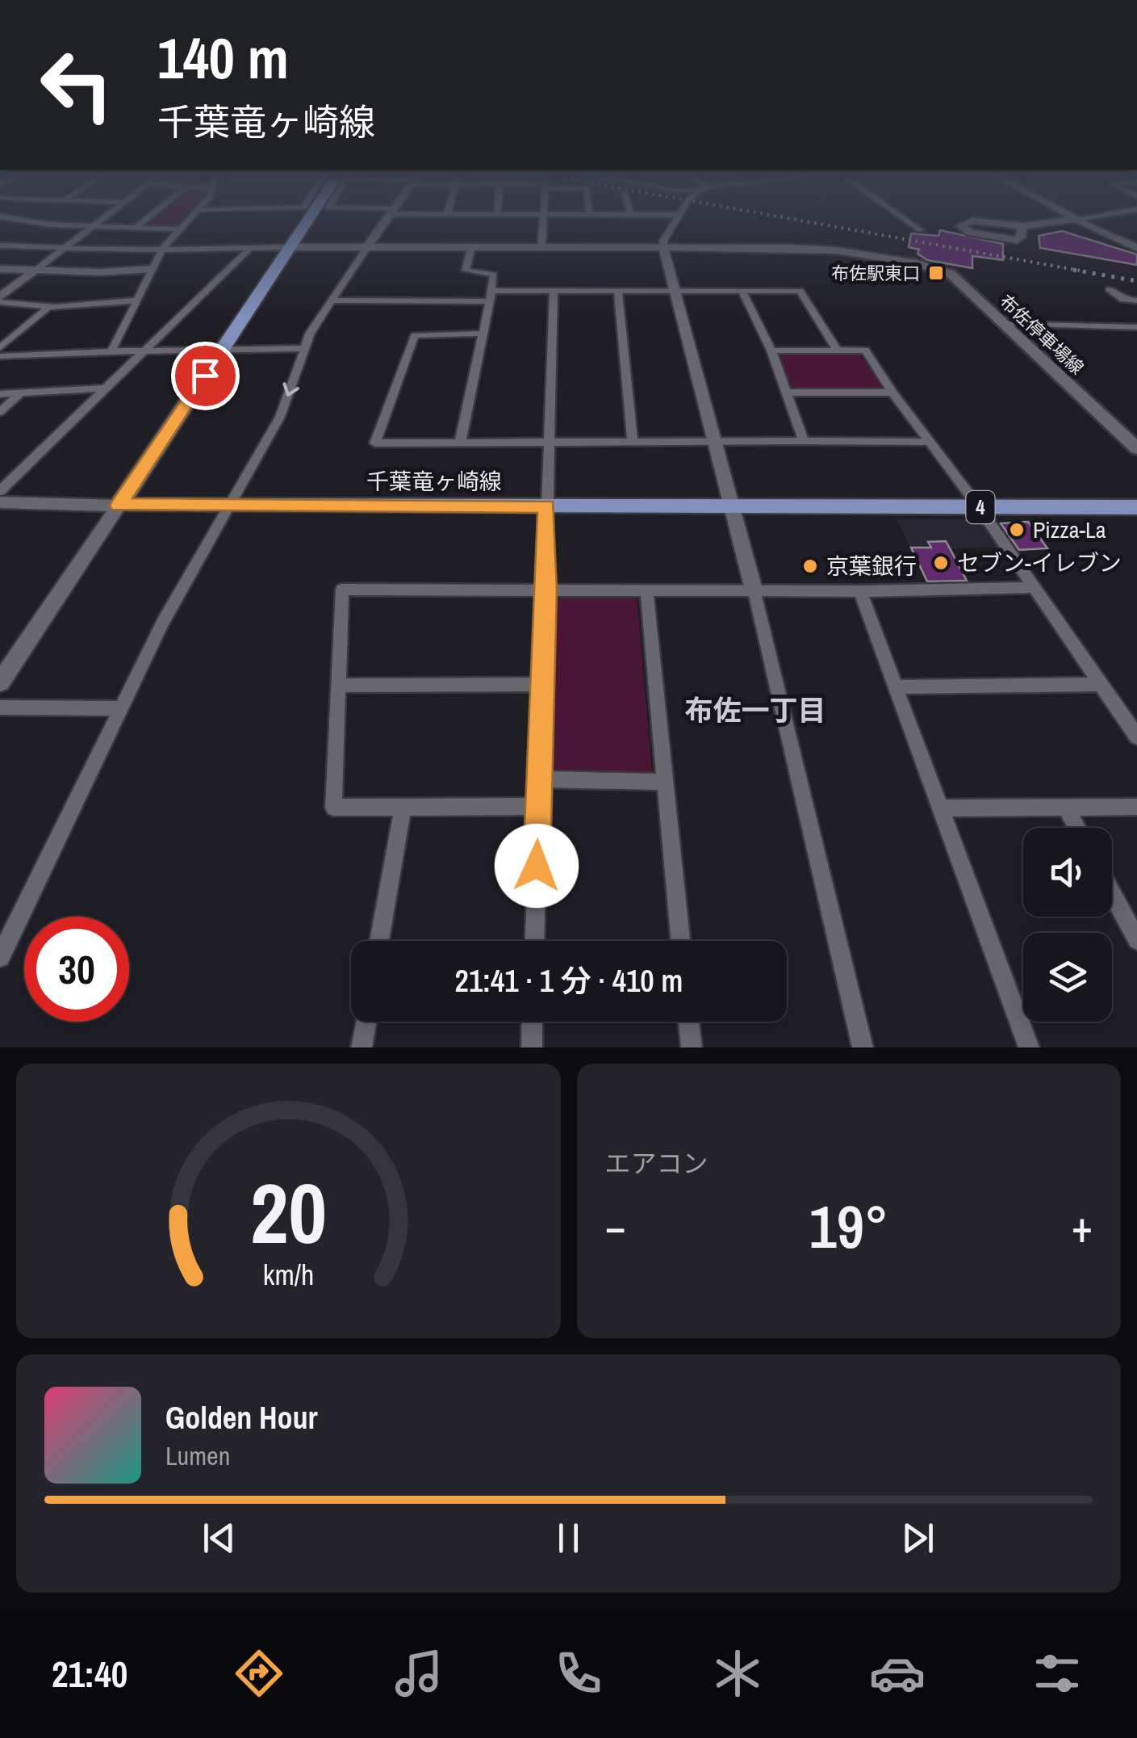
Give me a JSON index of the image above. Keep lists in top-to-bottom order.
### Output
{
  "streets": {
    "main road": ["布佐停車場線", "千葉竜ヶ崎線", "4"]
  },
  "districts": ["布佐一丁目"],
  "places": {
    "transit": ["布佐駅東口"],
    "other": ["Pizza-La", "セブン-イレブン", "京葉銀行"]
  },
  "page": {
    "turn": ["140 m", "千葉竜ヶ崎線"],
    "limit": "30",
    "trip": "21:41 · 1 分 · 410 m",
    "tile": "エアコン",
    "heat": ["−", "19°", "+"],
    "song": ["Golden Hour", "Lumen"],
    "tabs": "21:40",
    "gauge": ["20", "km/h"]
  }
}
